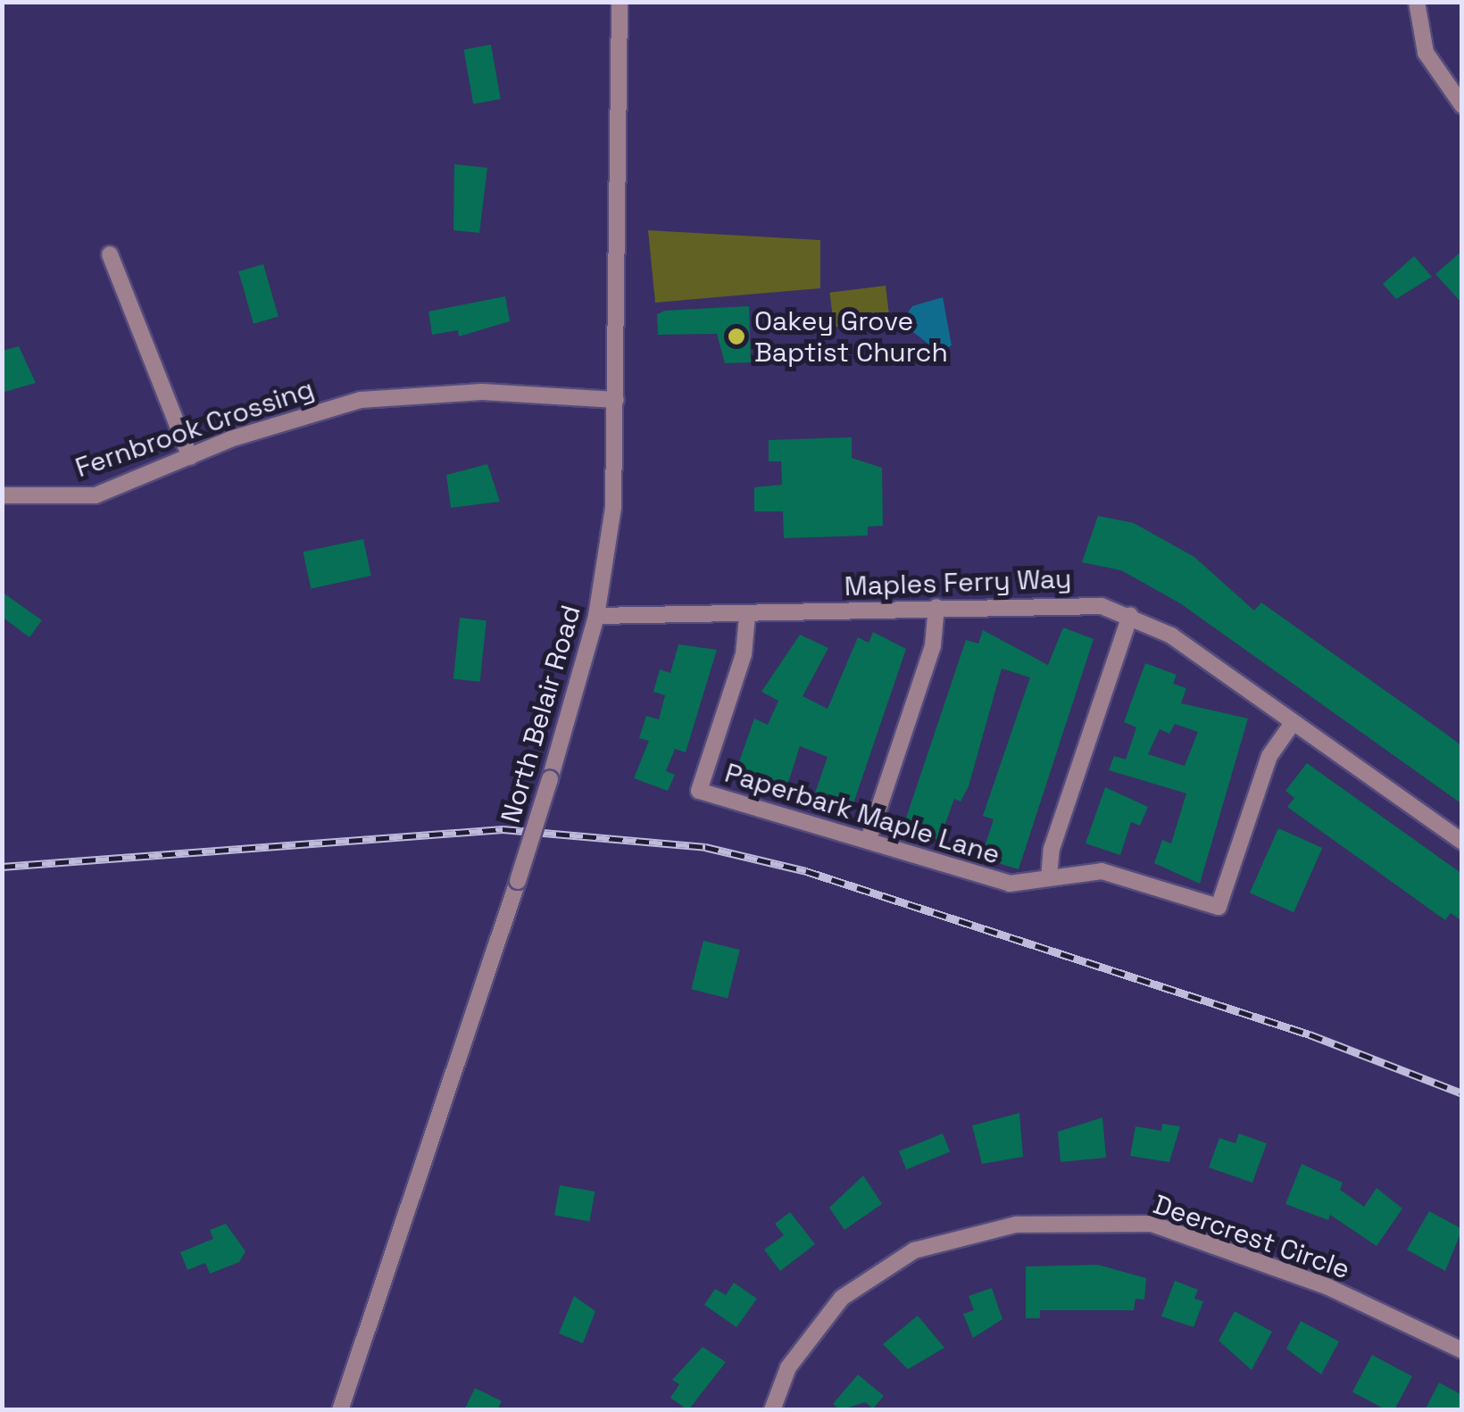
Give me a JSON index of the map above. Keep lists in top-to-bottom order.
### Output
{
  "streets": {
    "street": [
      "Fernbrook Crossing",
      "Maples Ferry Way",
      "North Belair Road",
      "Paperbark Maple Lane",
      "Deercrest Circle"
    ]
  },
  "crossings": [
    ["Fernbrook Crossing", "North Belair Road"],
    ["Maples Ferry Way", "North Belair Road"],
    ["Maples Ferry Way", "Paperbark Maple Lane"]
  ],
  "places": ["Oakey Grove Baptist Church"]
}
